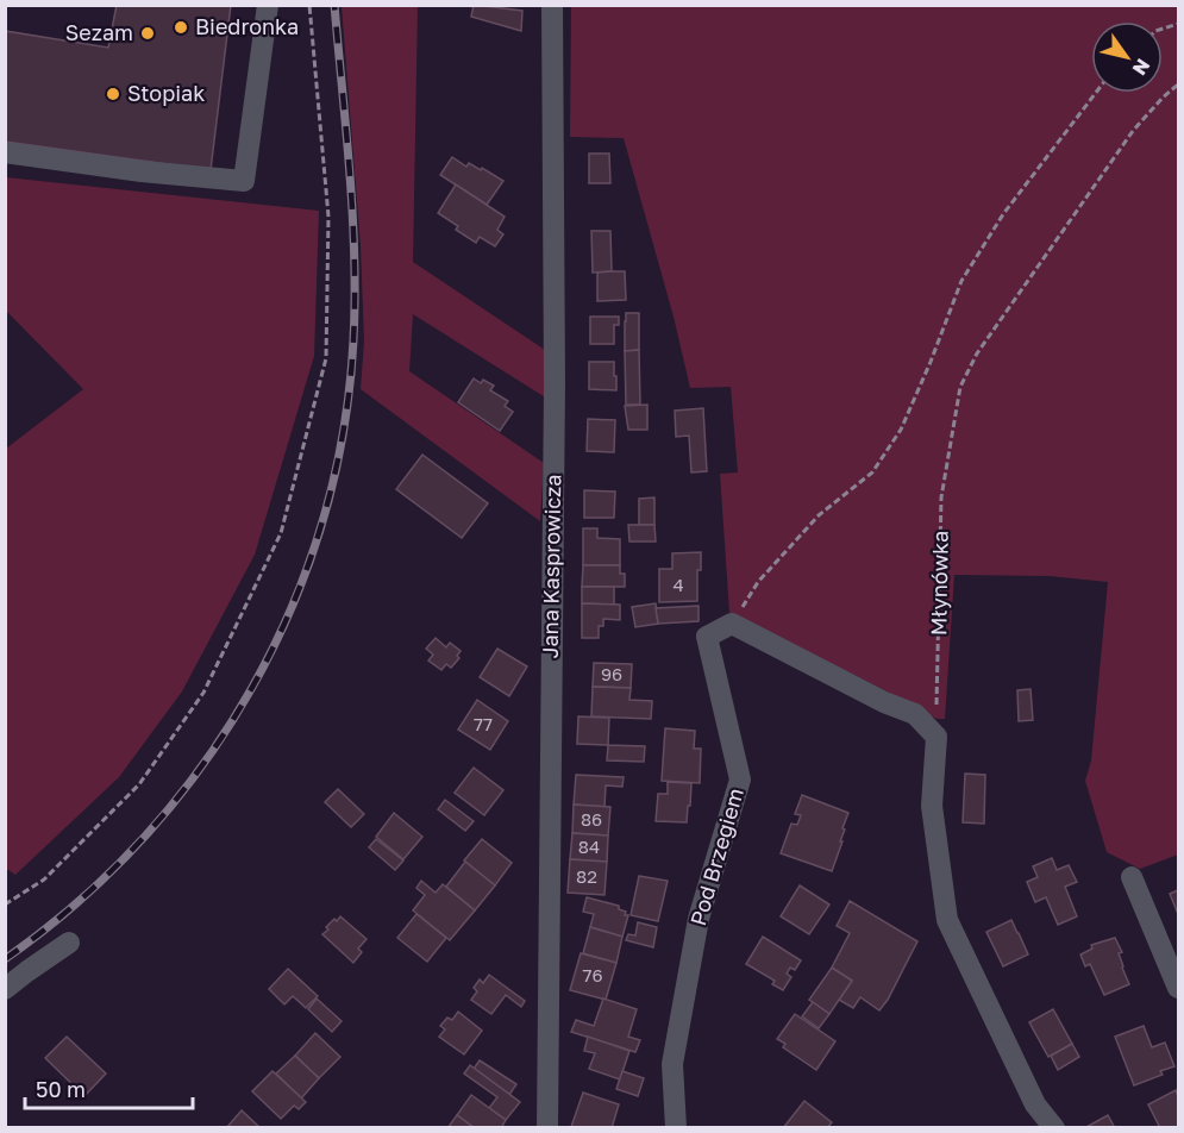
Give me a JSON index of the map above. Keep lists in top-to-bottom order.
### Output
{
  "streets": {
    "street": ["Jana Kasprowicza", "Pod Brzegiem"],
    "path": ["Młynówka"]
  },
  "places": ["Biedronka", "Sezam", "Stopiak"],
  "house_numbers": [
    "4",
    "96",
    "77",
    "86",
    "84",
    "82",
    "76"
  ],
  "scale_bar": "50 m",
  "north": "bottom right"
}
